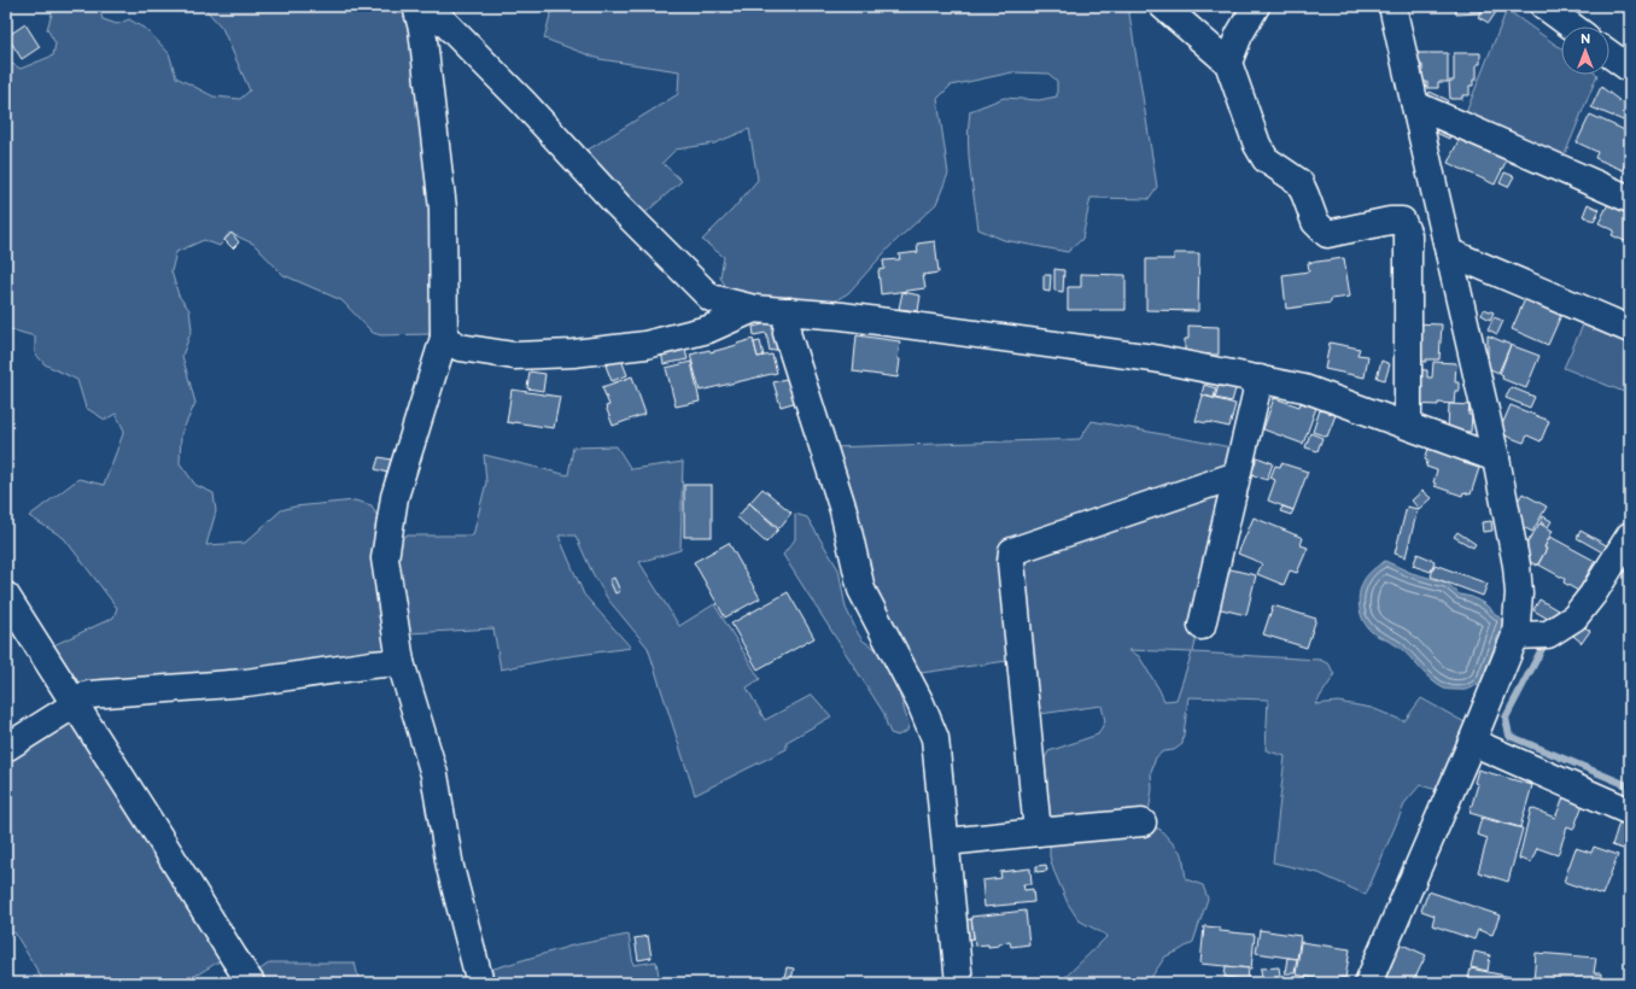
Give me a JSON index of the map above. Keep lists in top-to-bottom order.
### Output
{
  "north": "top"
}
